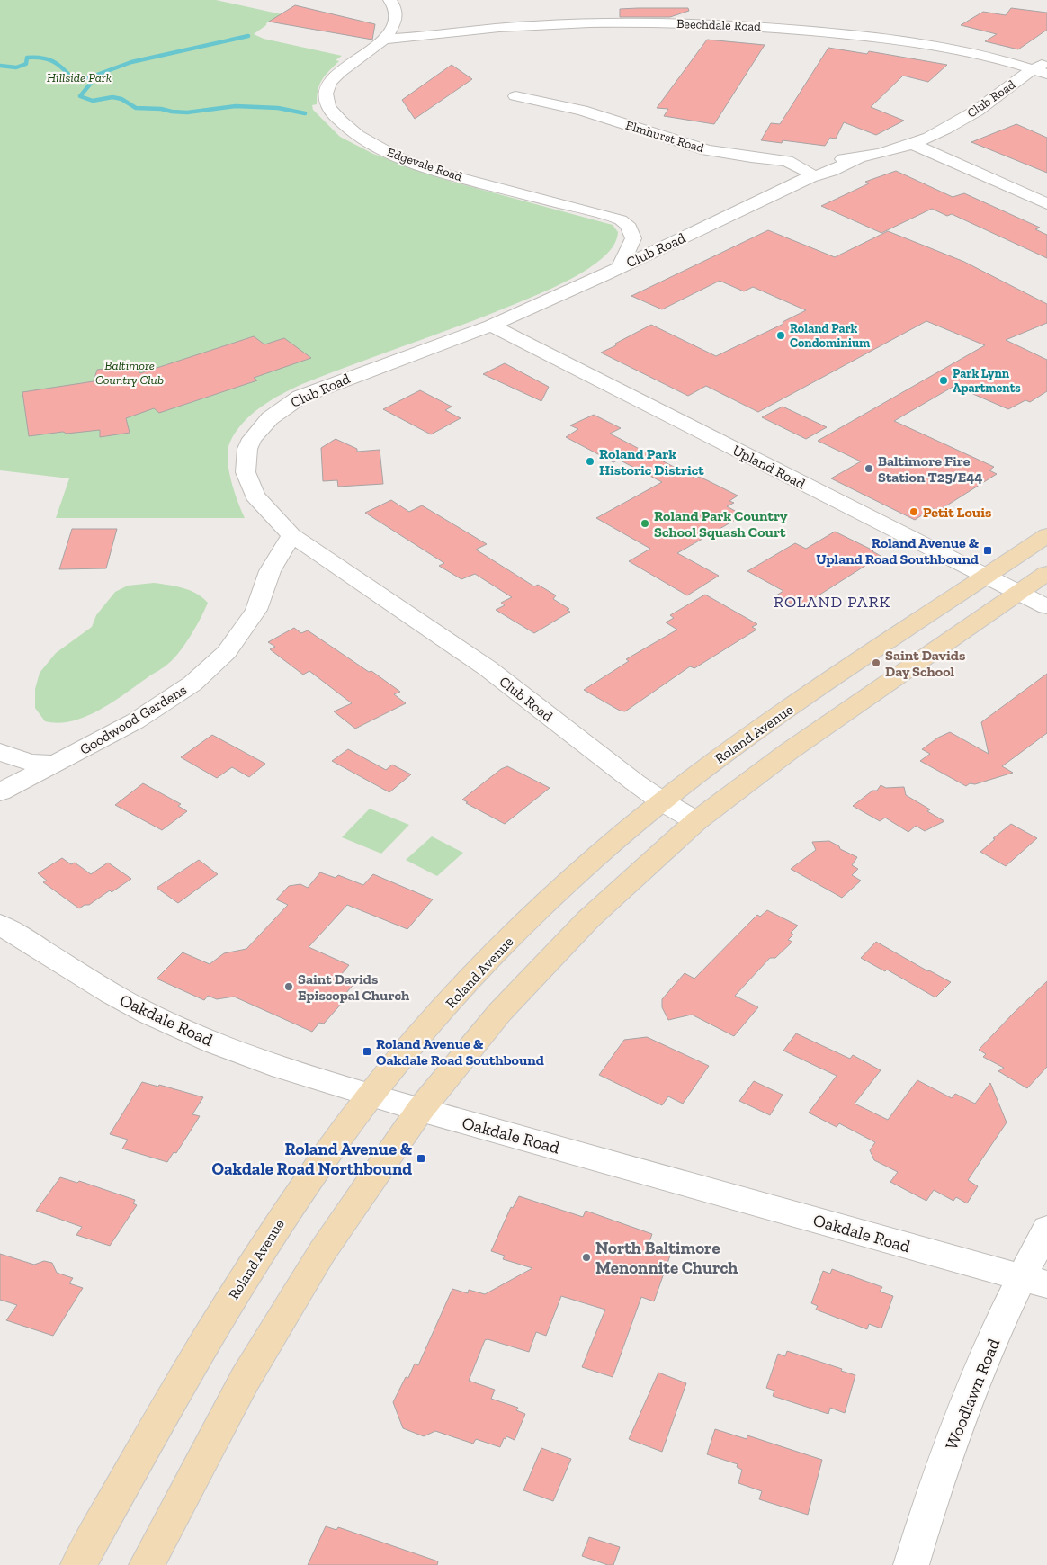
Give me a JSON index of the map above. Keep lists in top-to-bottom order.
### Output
{
  "streets": {
    "main road": ["Roland Avenue"],
    "street": [
      "Beechdale Road",
      "Club Road",
      "Elmhurst Road",
      "Edgevale Road",
      "Upland Road",
      "Goodwood Gardens",
      "Oakdale Road",
      "Woodlawn Road"
    ]
  },
  "crossings": [
    ["Beechdale Road", "Club Road"],
    ["Beechdale Road", "Edgevale Road"],
    ["Club Road", "Elmhurst Road"],
    ["Club Road", "Upland Road"],
    ["Club Road", "Goodwood Gardens"],
    ["Club Road", "Roland Avenue"],
    ["Upland Road", "Roland Avenue"],
    ["Roland Avenue", "Oakdale Road"],
    ["Oakdale Road", "Woodlawn Road"]
  ],
  "districts": ["ROLAND PARK"],
  "parks": ["Hillside Park", "Baltimore Country Club"],
  "places": {
    "other": [
      "Roland Park Condominium",
      "Park Lynn Apartments",
      "Roland Park Historic District",
      "Baltimore Fire Station T25/E44",
      "Petit Louis",
      "Roland Park Country School Squash Court",
      "Saint Davids Day School",
      "Saint Davids Episcopal Church",
      "North Baltimore Menonnite Church"
    ],
    "transit": ["Roland Avenue & Upland Road Southbound", "Roland Avenue & Oakdale Road Southbound", "Roland Avenue & Oakdale Road Northbound"]
  }
}
